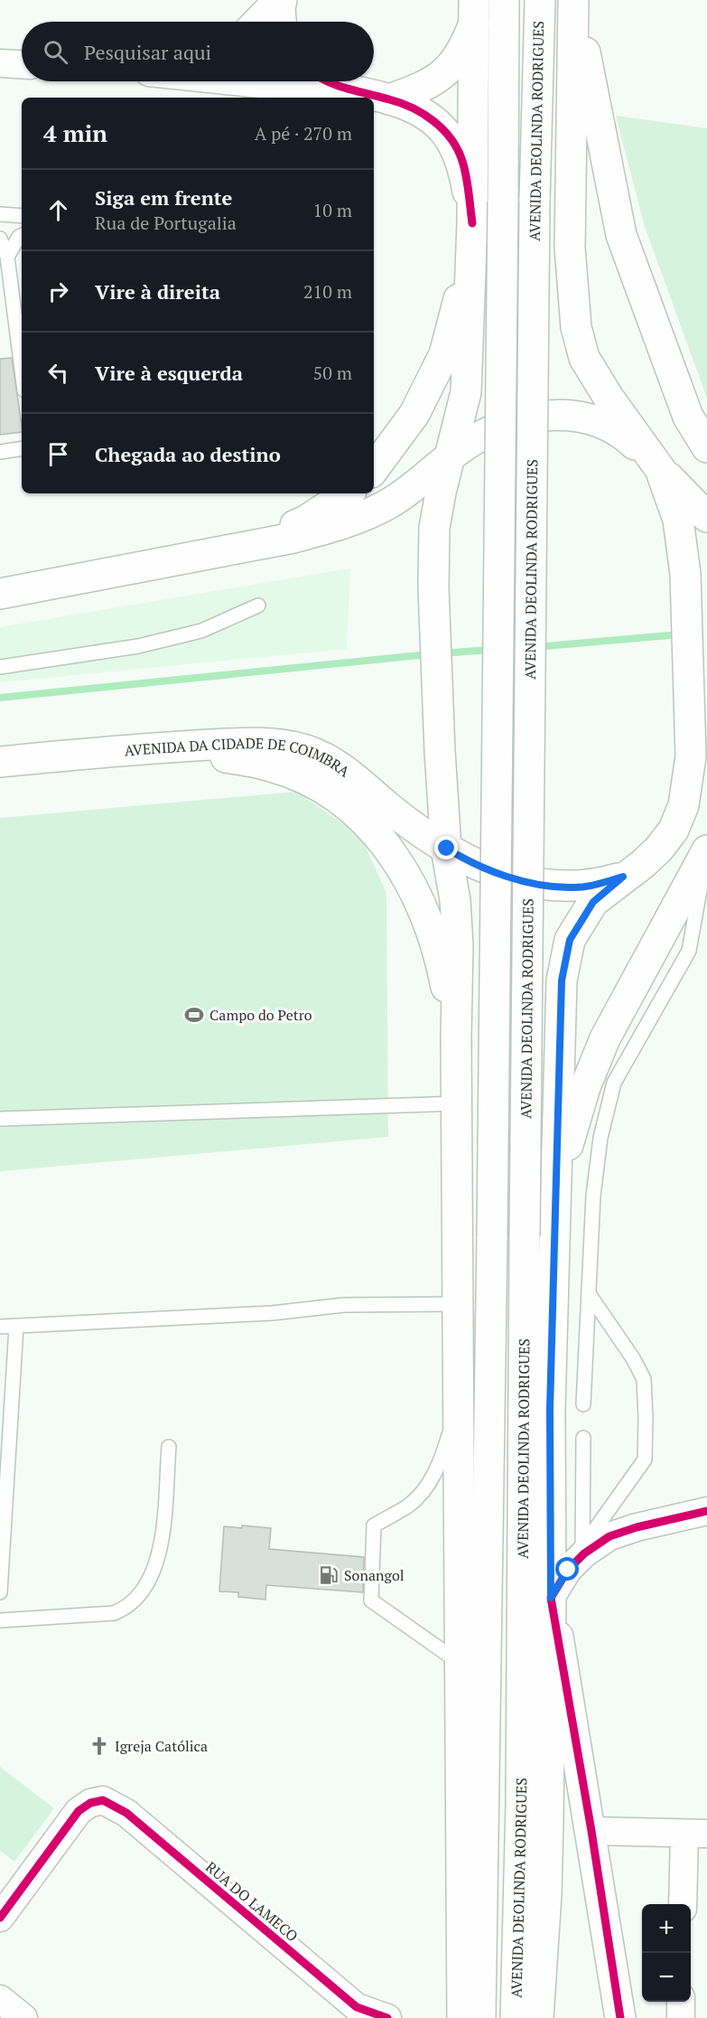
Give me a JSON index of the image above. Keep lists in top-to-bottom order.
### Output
{
  "streets": {
    "main road": ["AVENIDA DEOLINDA RODRIGUES", "AVENIDA DA CIDADE DE COIMBRA"],
    "street": ["RUA DO LAMECO"]
  },
  "places": {
    "sports": ["Campo do Petro"],
    "fuel station": ["Sonangol"],
    "church": ["Igreja Católica"]
  },
  "page": {
    "search": "Pesquisar aqui",
    "heading": ["4 min", "A pé · 270 m"],
    "list": [
      ["Siga em frente", "Rua de Portugalia", "10 m"],
      ["Vire à direita", "210 m"],
      ["Vire à esquerda", "50 m"],
      "Chegada ao destino"
    ],
    "map_buttons": ["+", "−"]
  }
}
